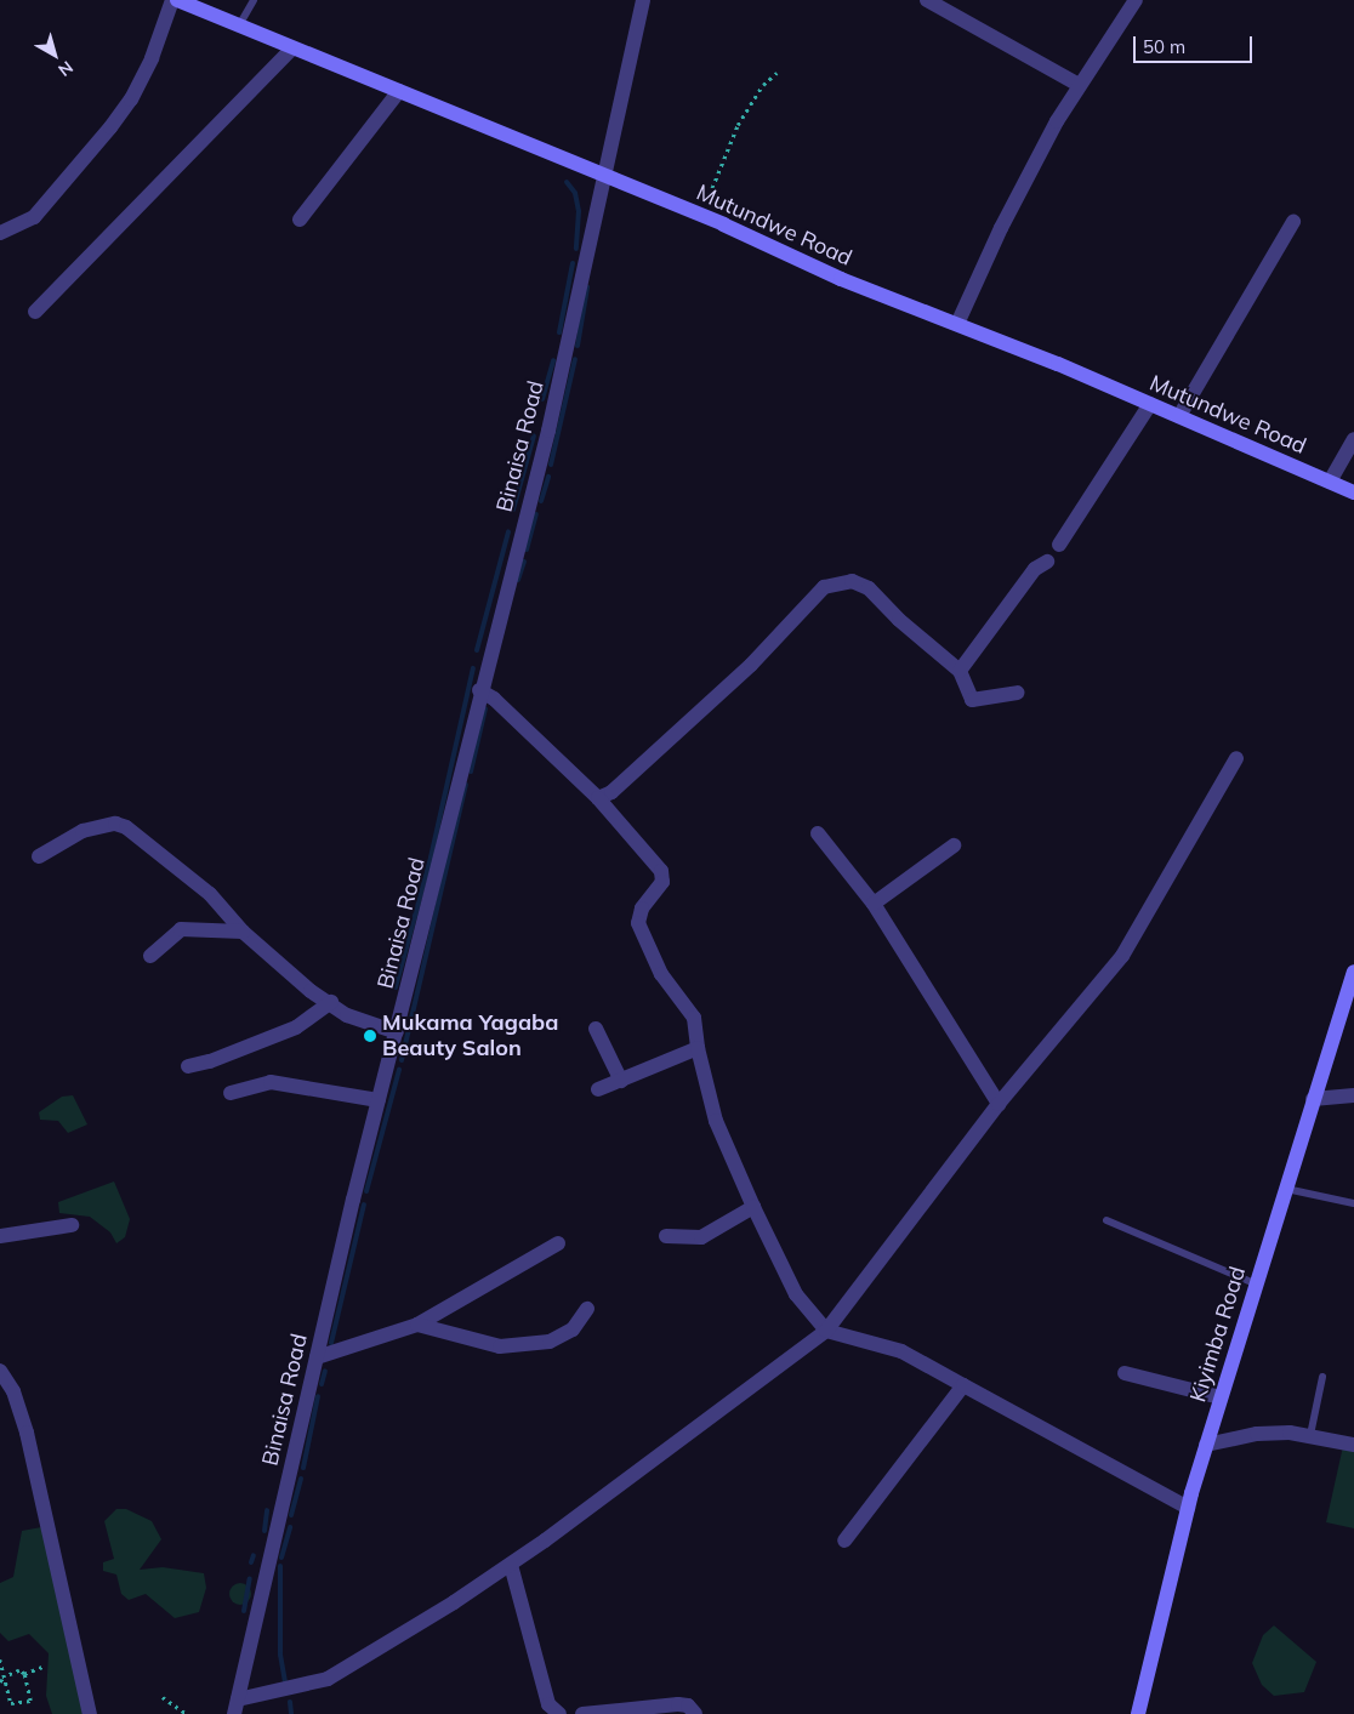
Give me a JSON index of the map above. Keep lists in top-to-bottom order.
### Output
{
  "streets": {
    "main road": ["Mutundwe Road", "Kiyimba Road"],
    "street": ["Binaisa Road"]
  },
  "crossings": [
    ["Mutundwe Road", "Binaisa Road"]
  ],
  "places": ["Mukama Yagaba Beauty Salon"],
  "scale_bar": "50 m",
  "north": "bottom right"
}
